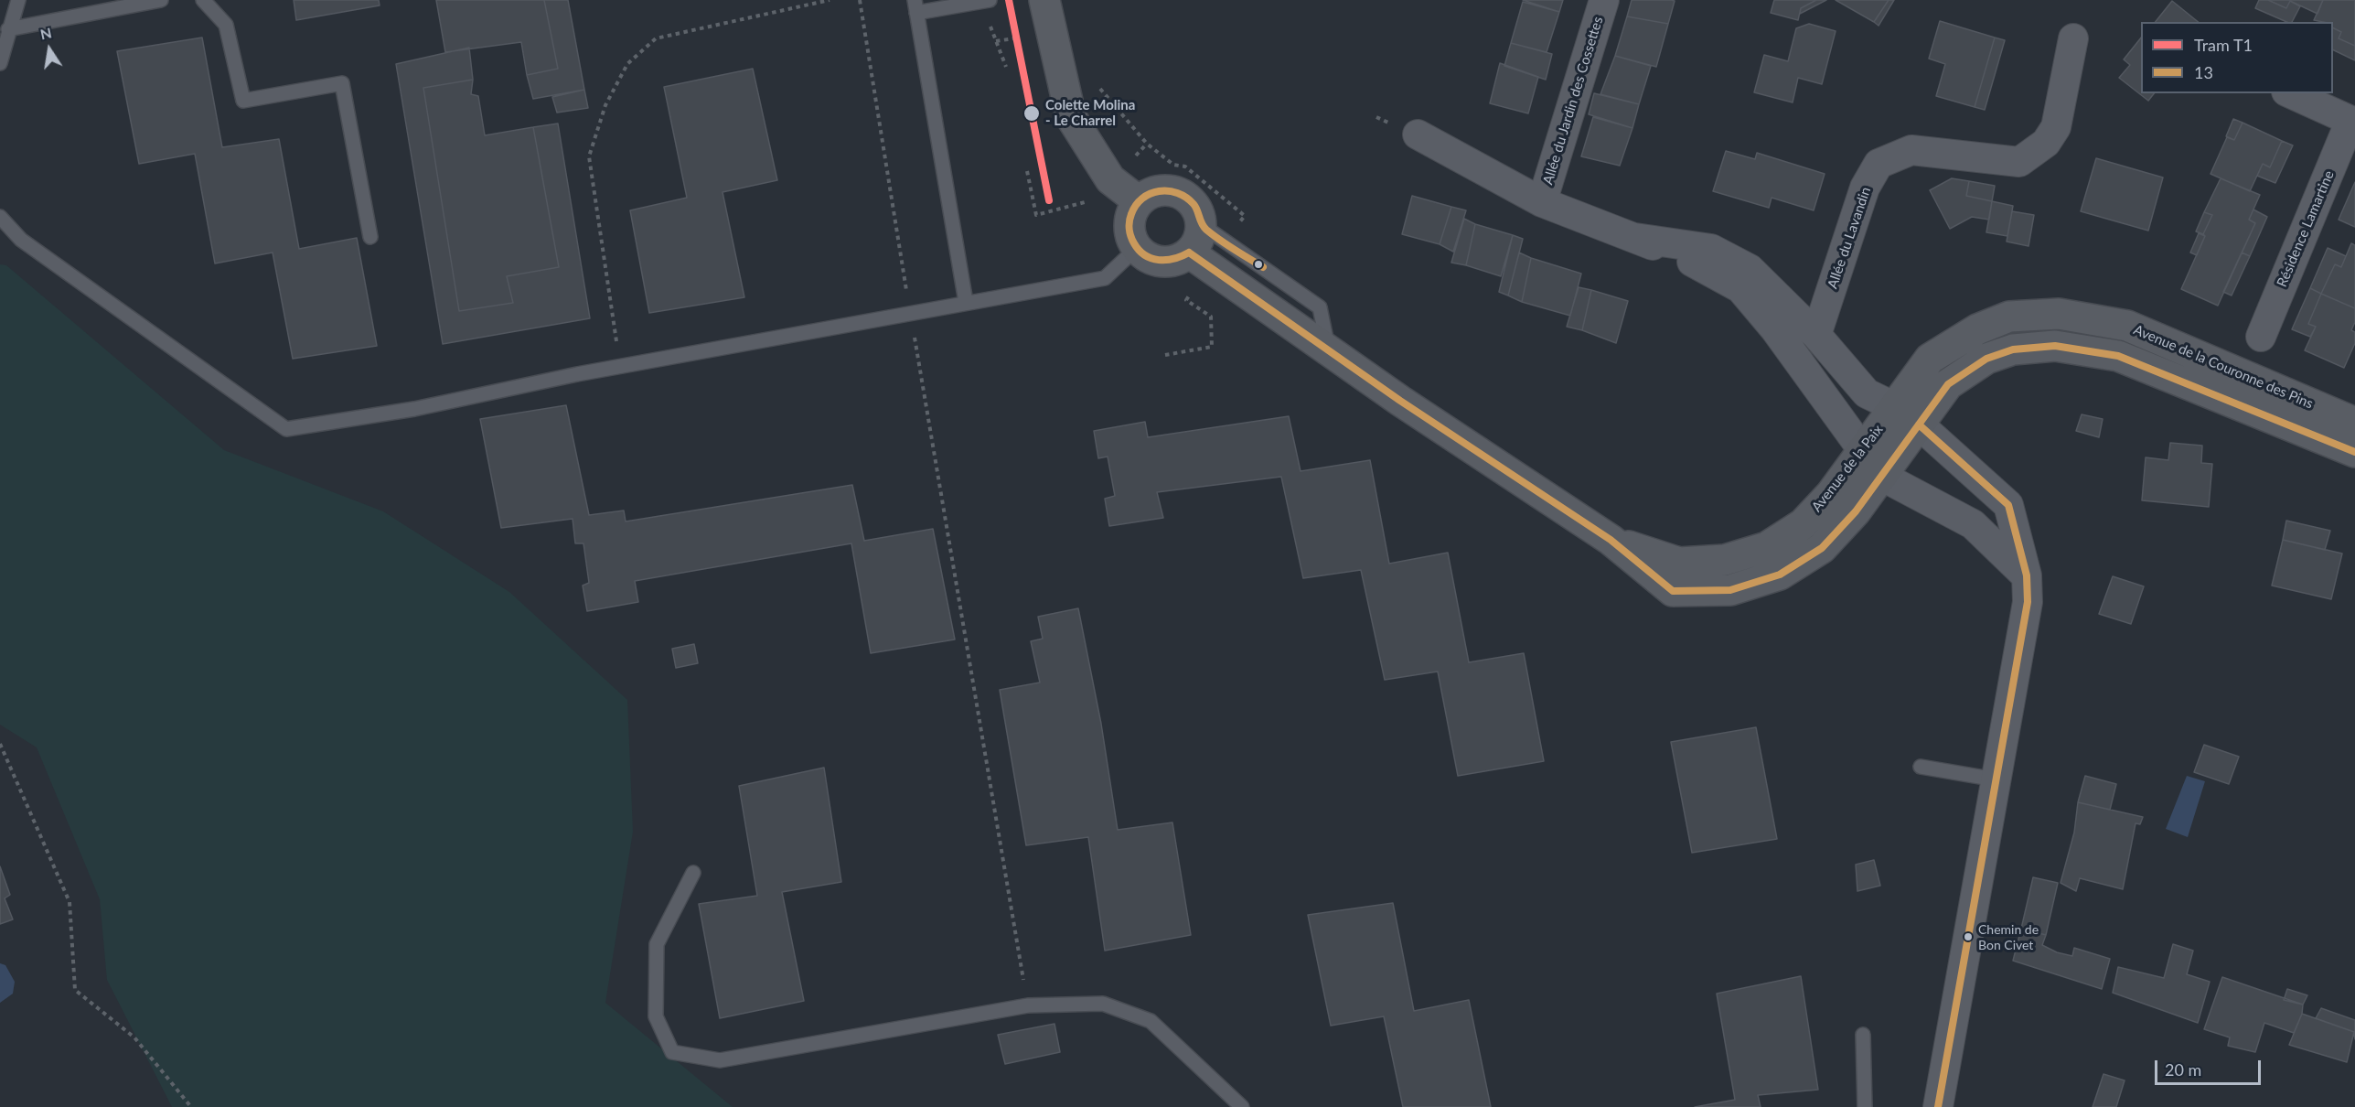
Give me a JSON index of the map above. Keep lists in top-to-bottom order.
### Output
{
  "streets": {
    "street": [
      "Allée du Jardin des Cossettes",
      "Résidence Lamartine",
      "Allée du Lavandin",
      "Avenue de la Couronne des Pins",
      "Avenue de la Paix"
    ]
  },
  "crossings": [
    ["Allée du Jardin des Cossettes", "Allée du Lavandin"],
    ["Allée du Jardin des Cossettes", "Avenue de la Couronne des Pins"],
    ["Allée du Jardin des Cossettes", "Avenue de la Paix"],
    ["Avenue de la Couronne des Pins", "Avenue de la Paix"]
  ],
  "places": ["Colette Molina - Le Charrel", "Chemin de Bon Civet"],
  "lines": ["tram line T1", "transit line 13"],
  "legend": ["Tram T1", "13"],
  "scale_bar": "20 m",
  "north": "top"
}
